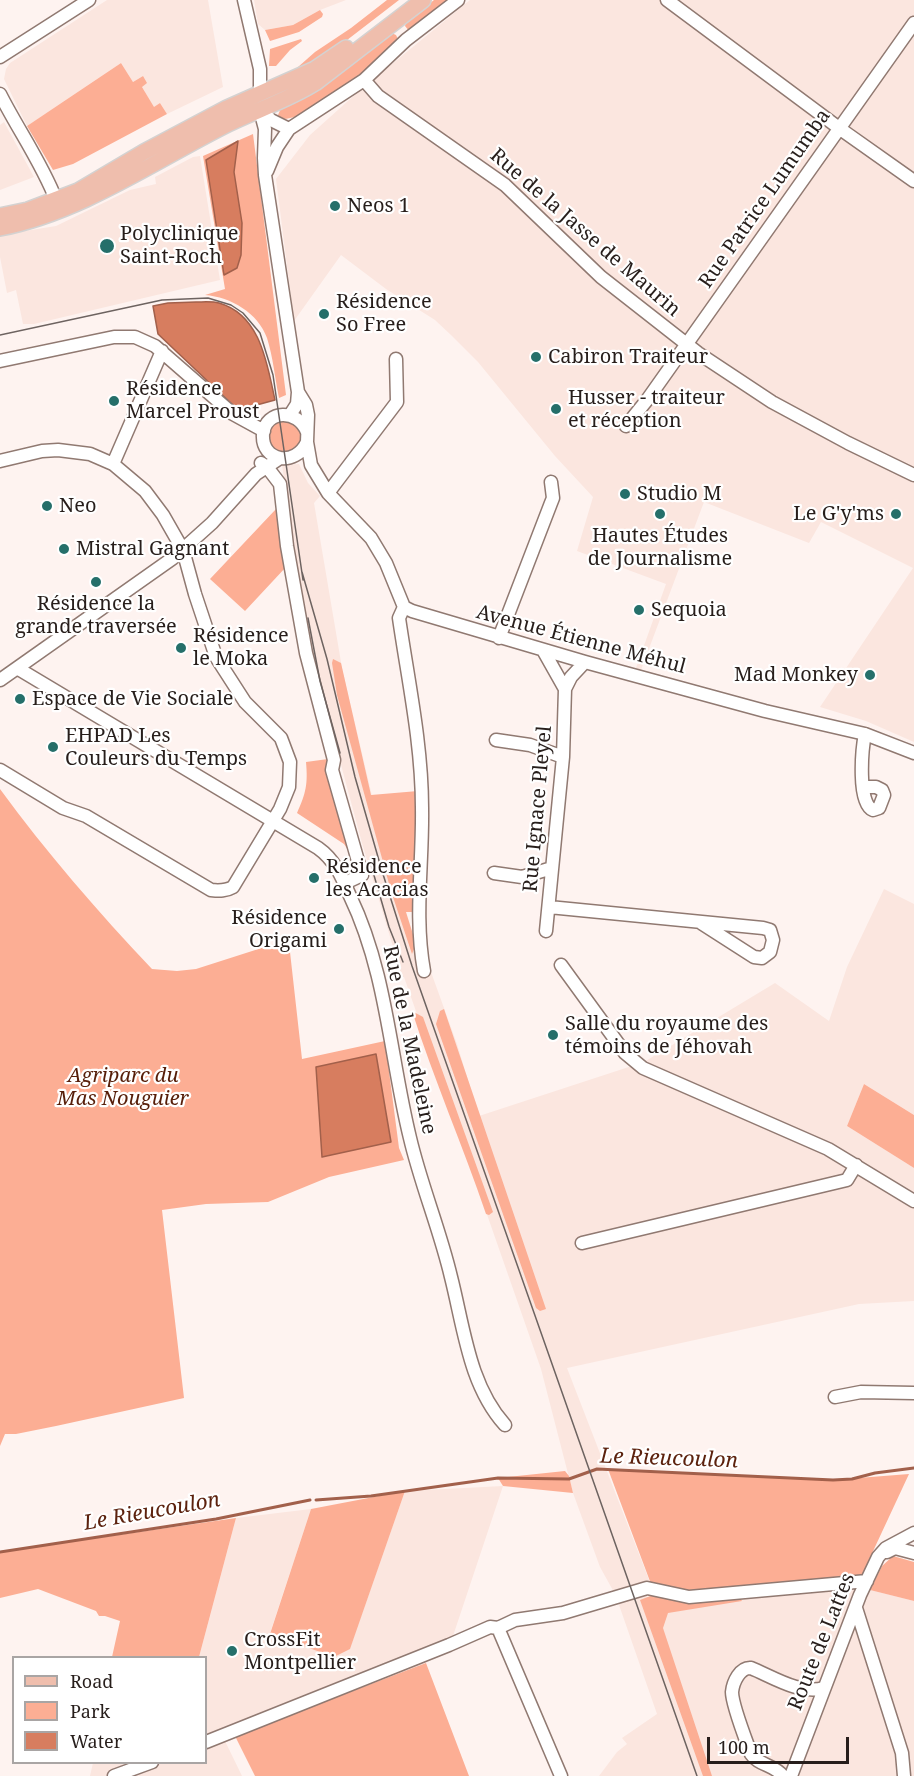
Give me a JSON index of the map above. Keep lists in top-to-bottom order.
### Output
{
  "streets": {
    "street": [
      "Rue Patrice Lumumba",
      "Rue de la Jasse de Maurin",
      "Avenue Étienne Méhul",
      "Rue Ignace Pleyel",
      "Rue de la Madeleine",
      "Route de Lattes"
    ]
  },
  "crossings": [
    ["Rue Patrice Lumumba", "Rue de la Jasse de Maurin"]
  ],
  "water": ["Le Rieucoulon"],
  "parks": ["Agriparc du Mas Nouguier"],
  "places": [
    "Neos 1",
    "Polyclinique Saint-Roch",
    "Résidence So Free",
    "Cabiron Traiteur",
    "Résidence Marcel Proust",
    "Husser - traiteur et réception",
    "Studio M",
    "Neo",
    "Hautes Études de Journalisme",
    "Le G'y'ms",
    "Mistral Gagnant",
    "Résidence la grande traversée",
    "Sequoia",
    "Résidence le Moka",
    "Mad Monkey",
    "Espace de Vie Sociale",
    "EHPAD Les Couleurs du Temps",
    "Résidence les Acacias",
    "Résidence Origami",
    "Salle du royaume des témoins de Jéhovah",
    "CrossFit Montpellier"
  ],
  "legend": ["Road", "Park", "Water"],
  "scale_bar": "100 m"
}
